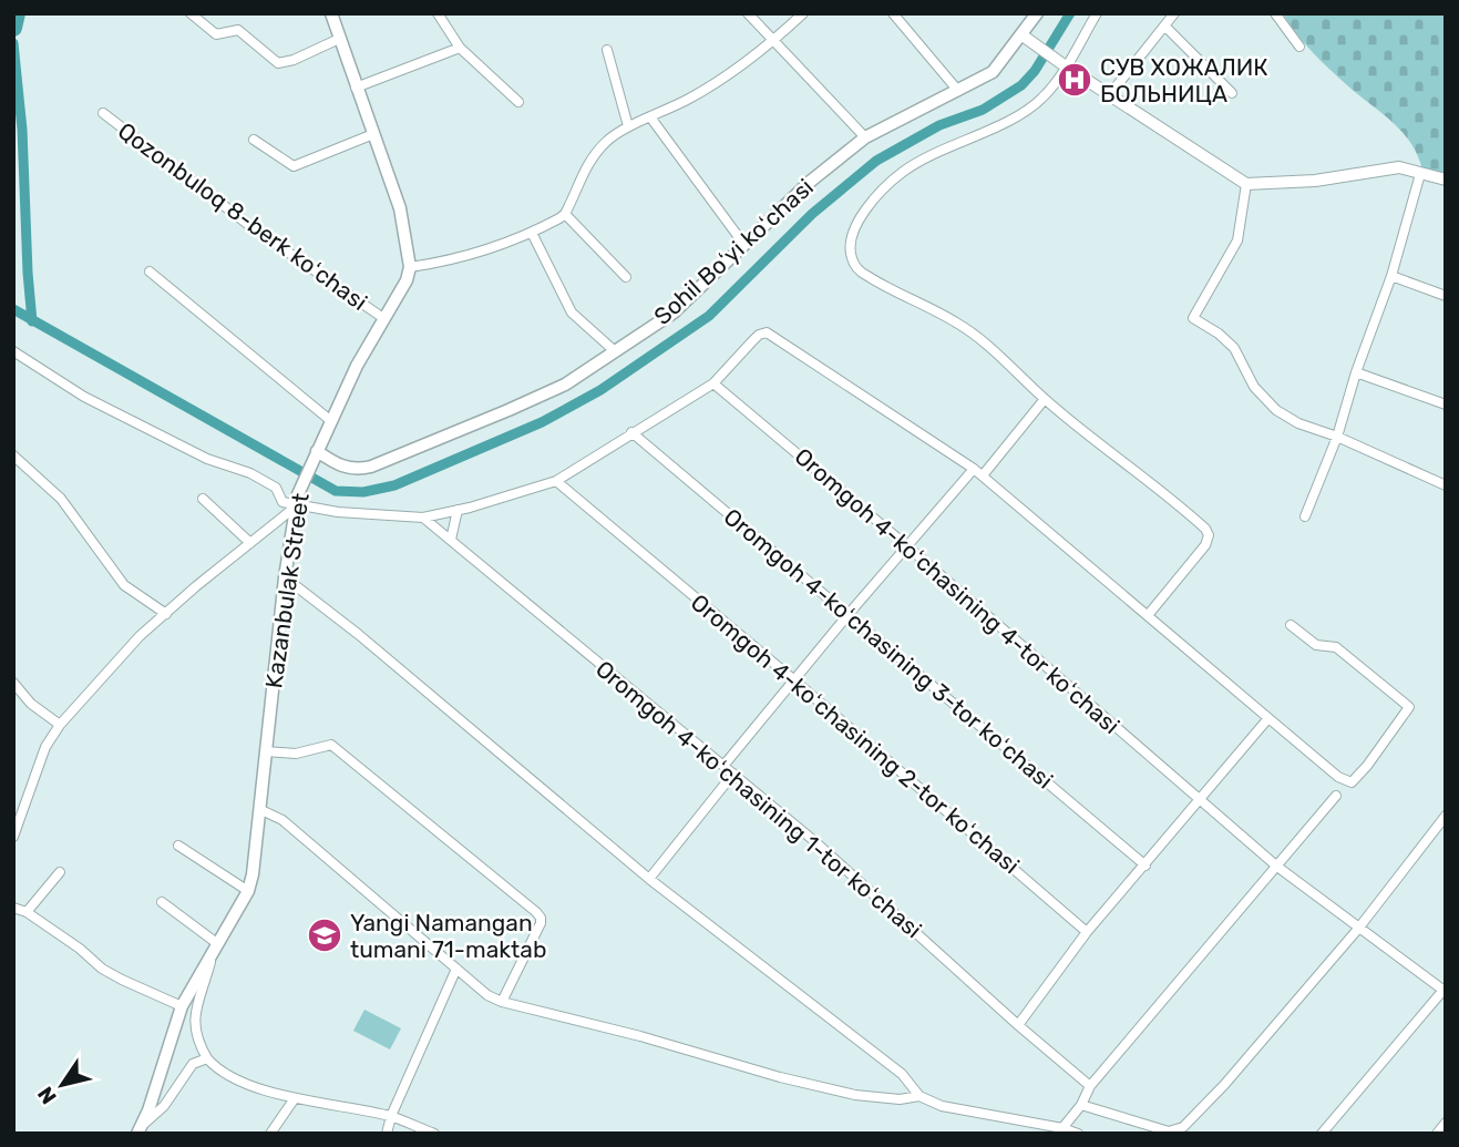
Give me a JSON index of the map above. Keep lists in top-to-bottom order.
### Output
{
  "streets": {
    "main road": ["Sohil Boʻyi koʻchasi", "Kazanbulak Street"],
    "street": [
      "Qozonbuloq 8-berk koʻchasi",
      "Oromgoh 4-koʻchasining 4-tor koʻchasi",
      "Oromgoh 4-koʻchasining 3-tor koʻchasi",
      "Oromgoh 4-koʻchasining 2-tor koʻchasi",
      "Oromgoh 4-koʻchasining 1-tor koʻchasi"
    ]
  },
  "crossings": [
    ["Qozonbuloq 8-berk koʻchasi", "Kazanbulak Street"],
    ["Sohil Boʻyi koʻchasi", "Kazanbulak Street"]
  ],
  "places": {
    "hospital": ["СУВ ХОЖАЛИК БОЛЬНИЦА"],
    "school or university": ["Yangi Namangan tumani 71-maktab"]
  },
  "north": "bottom left"
}
